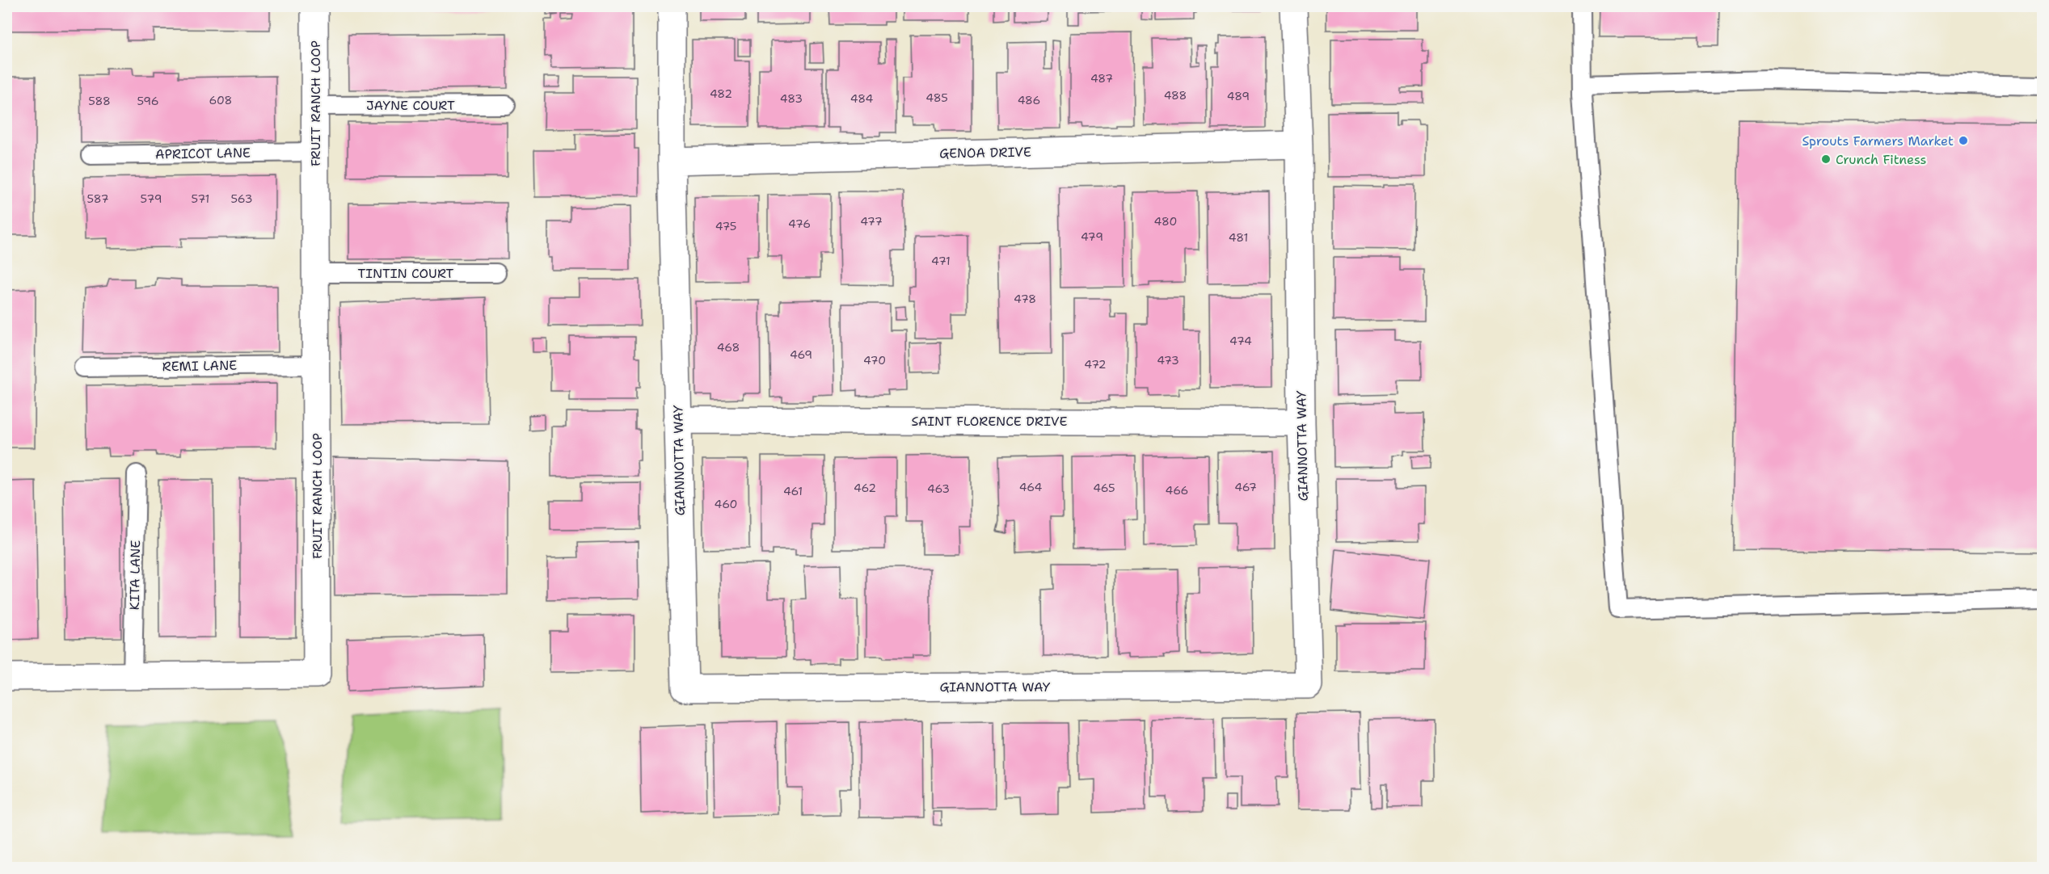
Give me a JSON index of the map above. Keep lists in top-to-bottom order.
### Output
{
  "streets": {
    "street": [
      "FRUIT RANCH LOOP",
      "GENOA DRIVE",
      "SAINT FLORENCE DRIVE",
      "GIANNOTTA WAY"
    ],
    "lane": [
      "JAYNE COURT",
      "APRICOT LANE",
      "TINTIN COURT",
      "REMI LANE",
      "KITA LANE"
    ]
  },
  "crossings": [
    ["FRUIT RANCH LOOP", "JAYNE COURT"],
    ["FRUIT RANCH LOOP", "APRICOT LANE"],
    ["FRUIT RANCH LOOP", "TINTIN COURT"],
    ["FRUIT RANCH LOOP", "REMI LANE"],
    ["FRUIT RANCH LOOP", "KITA LANE"],
    ["GENOA DRIVE", "GIANNOTTA WAY"],
    ["SAINT FLORENCE DRIVE", "GIANNOTTA WAY"]
  ],
  "places": ["Sprouts Farmers Market", "Crunch Fitness"],
  "house_numbers": [
    "487",
    "482",
    "488",
    "489",
    "485",
    "483",
    "484",
    "608",
    "486",
    "588",
    "596",
    "587",
    "579",
    "571",
    "563",
    "477",
    "480",
    "476",
    "475",
    "479",
    "481",
    "471",
    "478",
    "474",
    "468",
    "469",
    "470",
    "473",
    "472",
    "464",
    "467",
    "462",
    "465",
    "463",
    "466",
    "461",
    "460"
  ]
}
